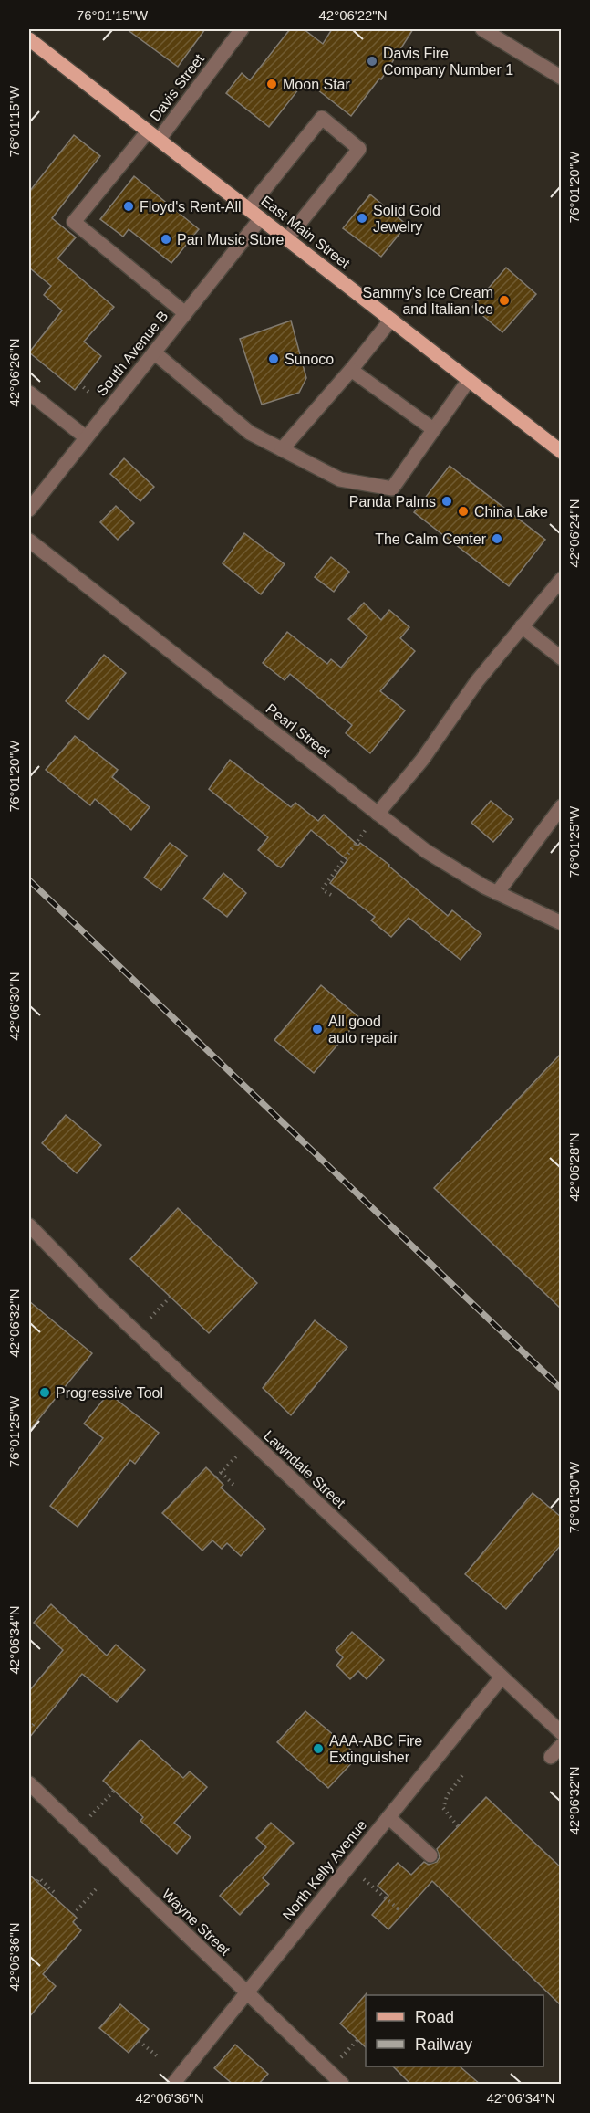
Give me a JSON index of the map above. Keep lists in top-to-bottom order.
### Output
{
  "streets": {
    "main road": ["East Main Street"],
    "street": [
      "Davis Street",
      "South Avenue B",
      "Pearl Street",
      "Lawndale Street",
      "North Kelly Avenue",
      "Wayne Street"
    ]
  },
  "crossings": [
    ["Davis Street", "East Main Street"],
    ["Davis Street", "South Avenue B"],
    ["East Main Street", "South Avenue B"],
    ["Lawndale Street", "North Kelly Avenue"],
    ["North Kelly Avenue", "Wayne Street"]
  ],
  "places": [
    "Davis Fire Company Number 1",
    "Moon Star",
    "Floyd's Rent-All",
    "Solid Gold Jewelry",
    "Pan Music Store",
    "Sammy's Ice Cream and Italian Ice",
    "Sunoco",
    "Panda Palms",
    "China Lake",
    "The Calm Center",
    "All good auto repair",
    "Progressive Tool",
    "AAA-ABC Fire Extinguisher"
  ],
  "legend": ["Road", "Railway"],
  "coordinates": [
    "76°01'15\"W",
    "42°06'22\"N",
    "76°01'20\"W",
    "42°06'26\"N",
    "42°06'24\"N",
    "76°01'25\"W",
    "42°06'30\"N",
    "42°06'28\"N",
    "42°06'32\"N",
    "76°01'30\"W",
    "42°06'34\"N",
    "42°06'36\"N"
  ]
}
